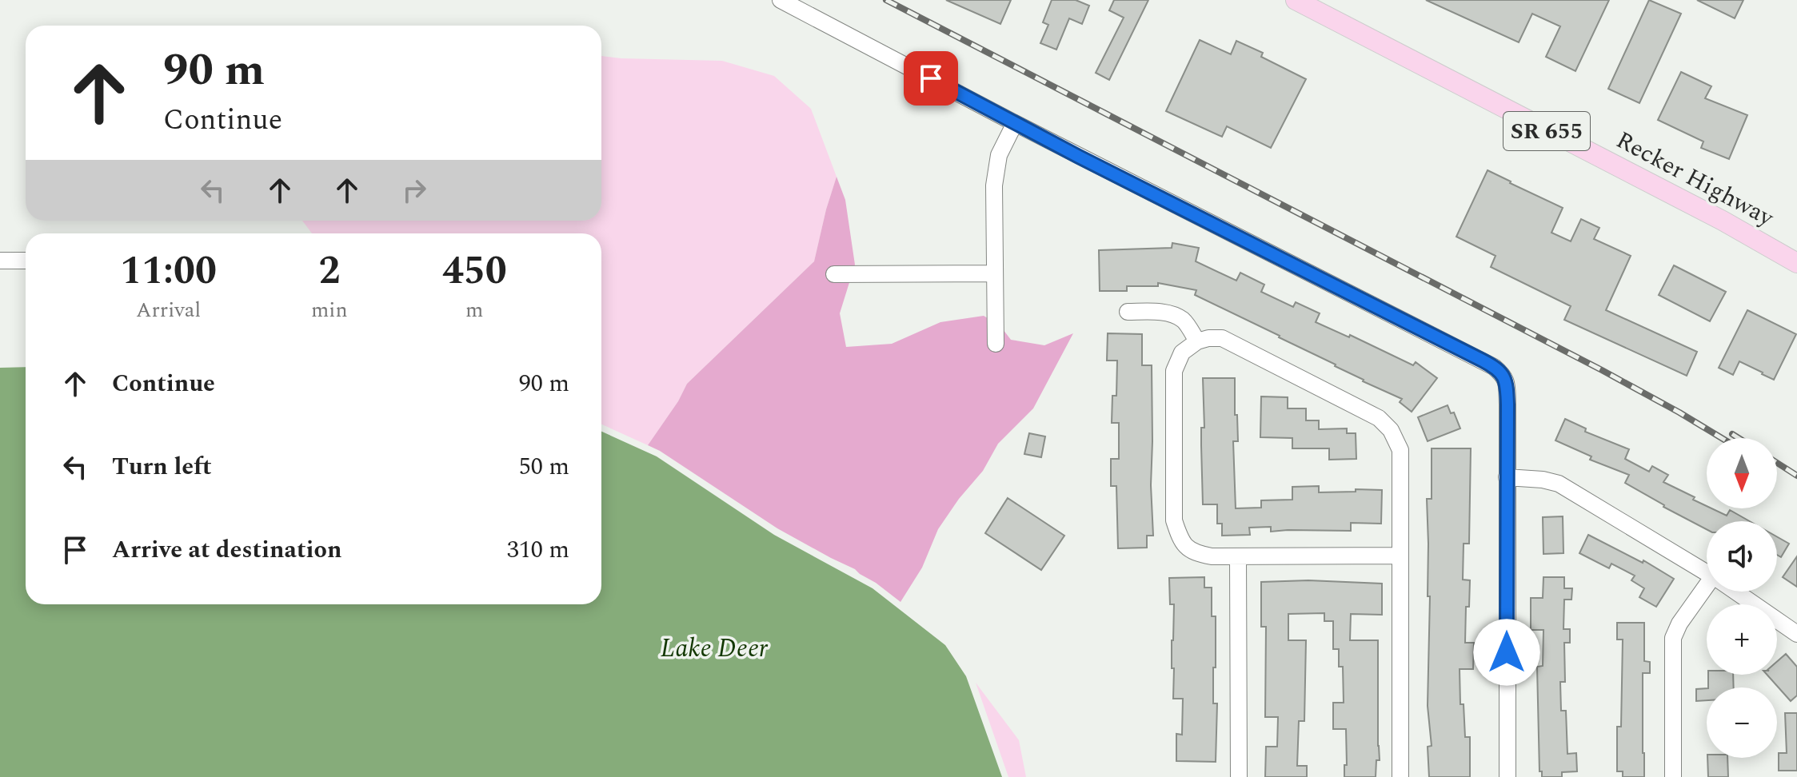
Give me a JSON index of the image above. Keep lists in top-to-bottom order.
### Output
{
  "streets": {
    "main road": ["SR 655", "Recker Highway"]
  },
  "water": ["Lake Deer"],
  "north": "bottom",
  "page": {
    "turn": ["90 m", "Continue"],
    "eta": [
      "11:00",
      "Arrival",
      "2",
      "min",
      "450",
      "m"
    ],
    "list": [
      {
        "name": "Continue",
        "value": "90 m"
      },
      {
        "name": "Turn left",
        "value": "50 m"
      },
      {
        "name": "Arrive at destination",
        "value": "310 m"
      }
    ],
    "map_buttons": ["+", "−"]
  }
}
